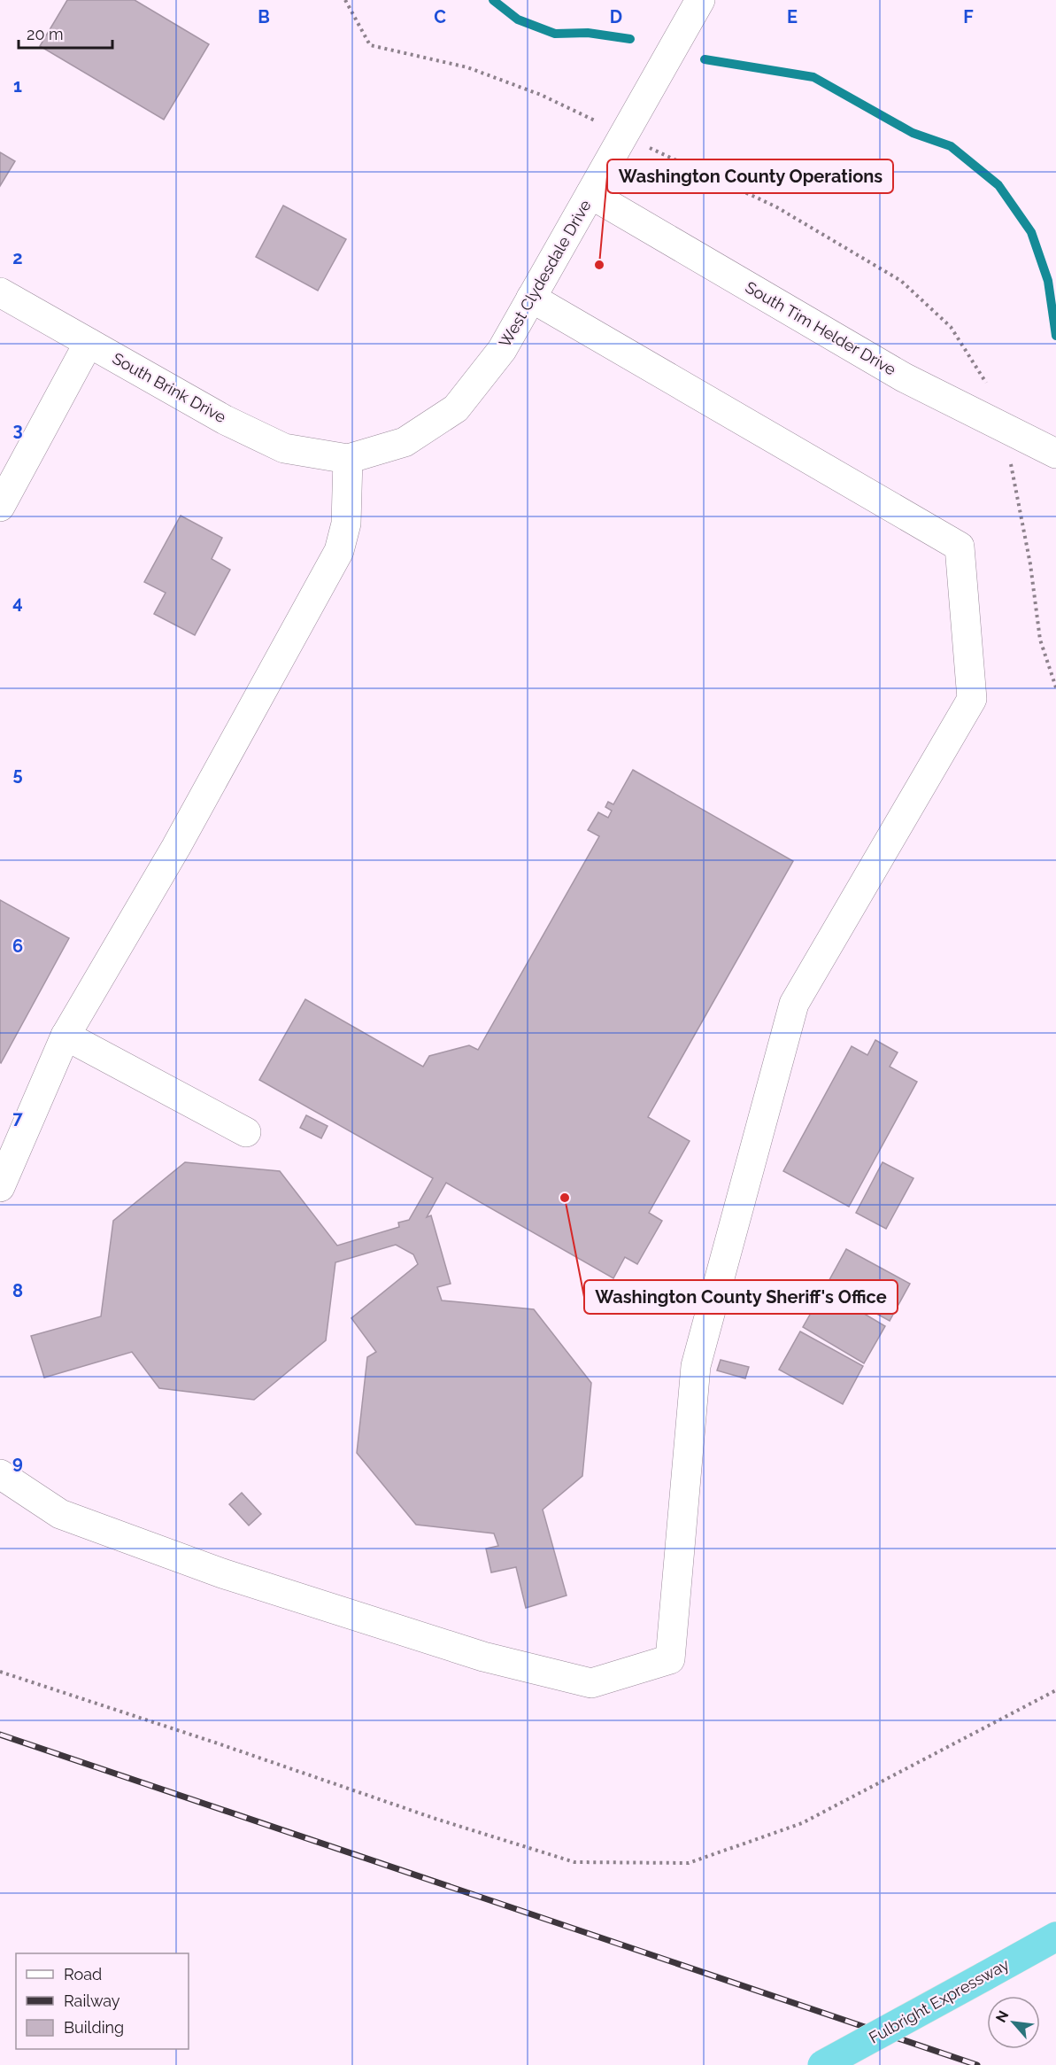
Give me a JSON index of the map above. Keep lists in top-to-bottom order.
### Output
{
  "streets": {
    "highway": ["Fulbright Expressway"],
    "street": ["West Clydesdale Drive", "South Tim Helder Drive", "South Brink Drive"]
  },
  "crossings": [
    ["West Clydesdale Drive", "South Tim Helder Drive"],
    ["West Clydesdale Drive", "South Brink Drive"]
  ],
  "places": ["Washington County Operations", "Washington County Sheriff's Office"],
  "legend": ["Road", "Railway", "Building"],
  "scale_bar": "20 m",
  "north": "top left",
  "grid": {
    "columns": [
      "B",
      "C",
      "D",
      "E",
      "F"
    ],
    "rows": [
      "1",
      "2",
      "3",
      "4",
      "5",
      "6",
      "7",
      "8",
      "9"
    ]
  }
}
